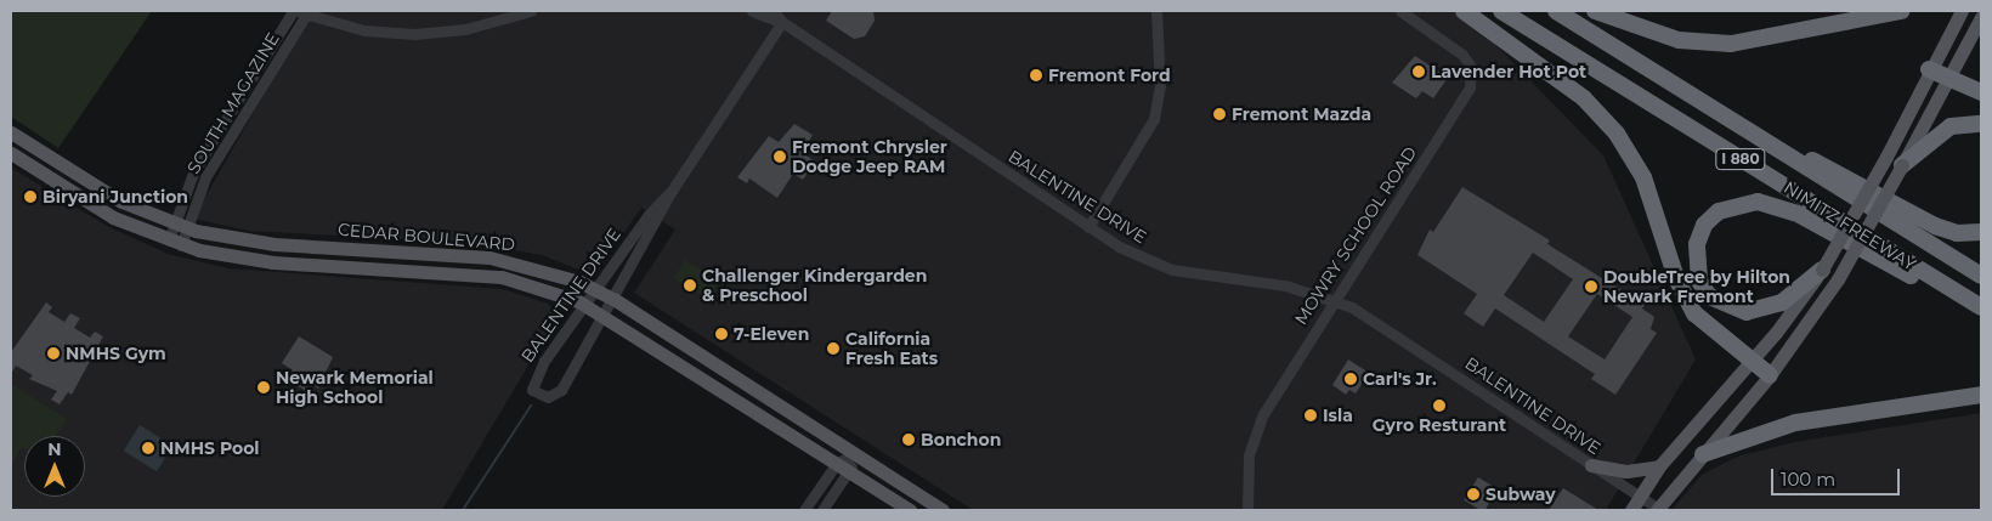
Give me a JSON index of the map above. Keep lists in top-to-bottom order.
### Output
{
  "streets": {
    "highway": ["I 880", "NIMITZ FREEWAY"],
    "main road": ["CEDAR BOULEVARD"],
    "street": ["SOUTH MAGAZINE", "BALENTINE DRIVE", "MOWRY SCHOOL ROAD"]
  },
  "crossings": [
    ["SOUTH MAGAZINE", "CEDAR BOULEVARD"],
    ["BALENTINE DRIVE", "MOWRY SCHOOL ROAD"],
    ["BALENTINE DRIVE", "CEDAR BOULEVARD"]
  ],
  "places": [
    "Lavender Hot Pot",
    "Fremont Ford",
    "Fremont Mazda",
    "Fremont Chrysler Dodge Jeep RAM",
    "Biryani Junction",
    "Challenger Kindergarden & Preschool",
    "DoubleTree by Hilton Newark Fremont",
    "7-Eleven",
    "California Fresh Eats",
    "NMHS Gym",
    "Carl's Jr.",
    "Newark Memorial High School",
    "Gyro Resturant",
    "Isla",
    "Bonchon",
    "NMHS Pool",
    "Subway"
  ],
  "scale_bar": "100 m",
  "north": "top"
}
